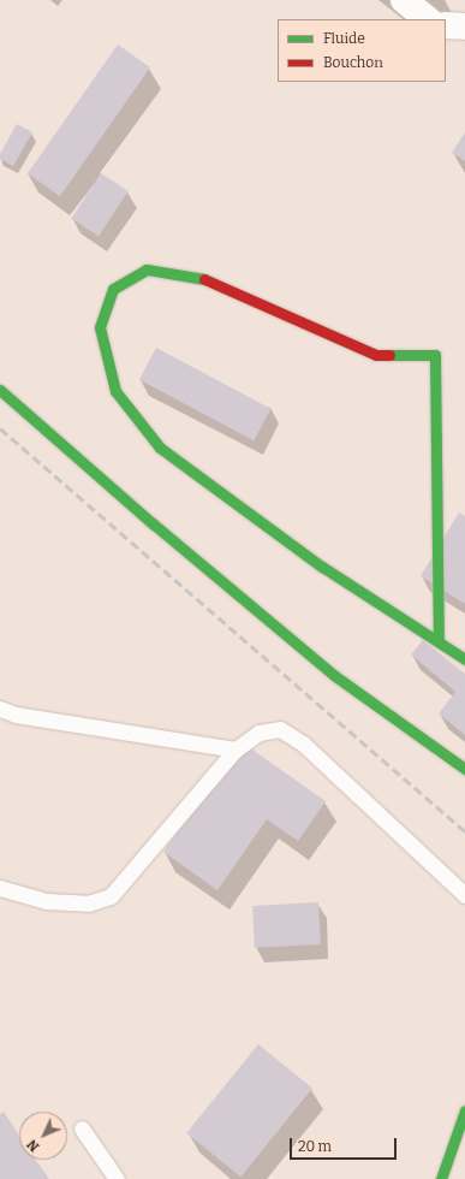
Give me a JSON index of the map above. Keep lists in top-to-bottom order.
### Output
{
  "legend": ["Fluide", "Bouchon"],
  "scale_bar": "20 m",
  "north": "bottom left"
}
